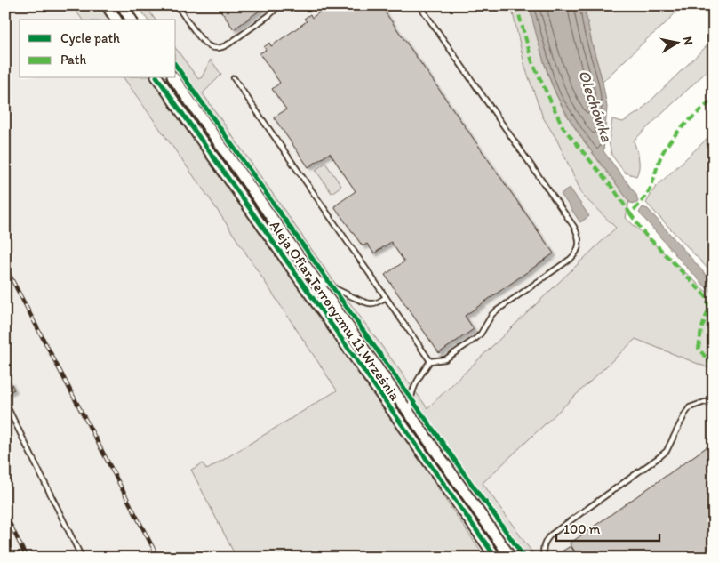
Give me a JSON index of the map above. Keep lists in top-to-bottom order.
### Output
{
  "streets": {
    "street": ["Aleja Ofiar Terroryzmu 11 Września"]
  },
  "water": ["Olechówka"],
  "legend": ["Cycle path", "Path"],
  "scale_bar": "100 m",
  "north": "right"
}
